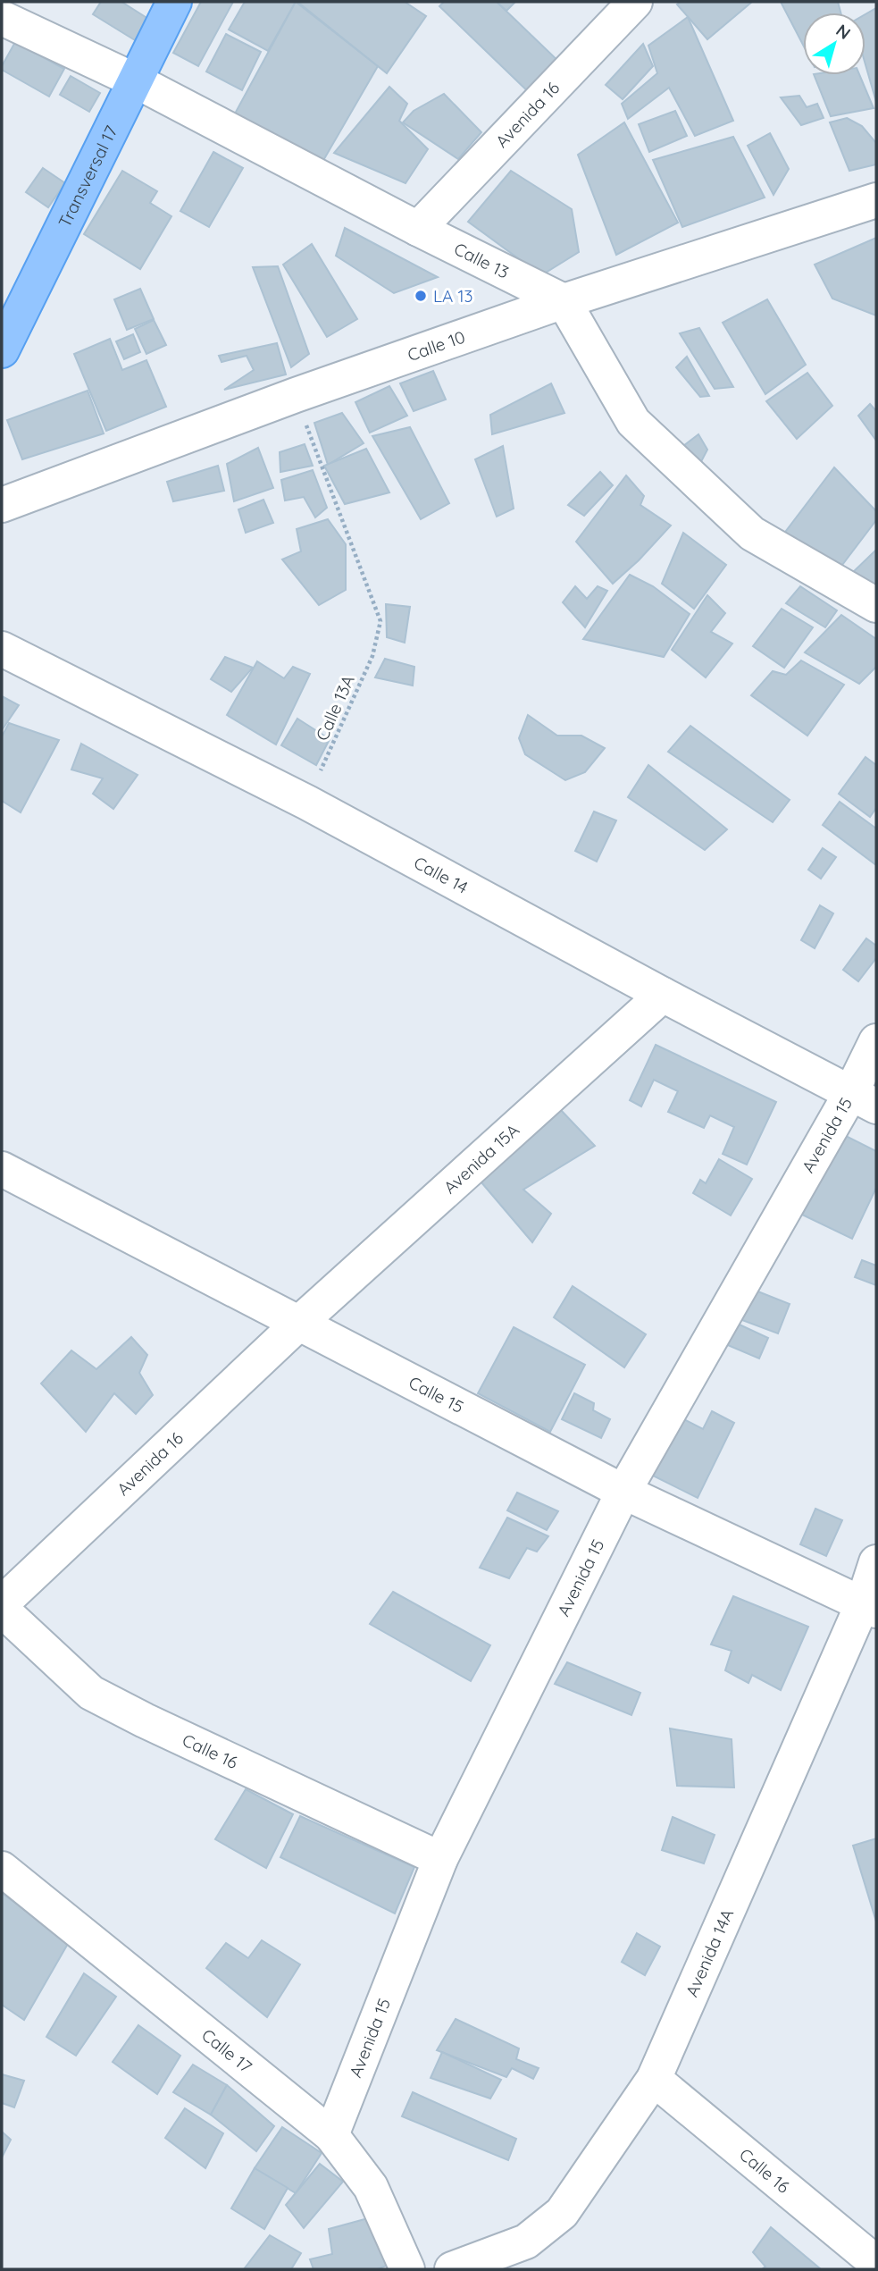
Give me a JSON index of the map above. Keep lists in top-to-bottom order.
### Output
{
  "streets": {
    "main road": ["Transversal 17"],
    "street": [
      "Avenida 16",
      "Calle 13",
      "Calle 10",
      "Calle 14",
      "Avenida 15",
      "Avenida 15A",
      "Calle 15",
      "Calle 16",
      "Avenida 14A",
      "Calle 17"
    ],
    "path": ["Calle 13A"]
  },
  "crossings": [
    ["Avenida 16", "Calle 13"],
    ["Avenida 16", "Avenida 15A"],
    ["Avenida 16", "Calle 15"],
    ["Transversal 17", "Calle 13"],
    ["Calle 13", "Calle 10"],
    ["Calle 10", "Calle 13A"],
    ["Calle 13A", "Calle 14"],
    ["Calle 14", "Avenida 15"],
    ["Calle 14", "Avenida 15A"],
    ["Avenida 15", "Calle 15"],
    ["Avenida 15", "Calle 16"],
    ["Avenida 15", "Calle 17"],
    ["Avenida 15A", "Calle 15"],
    ["Calle 15", "Avenida 14A"],
    ["Calle 16", "Avenida 14A"]
  ],
  "places": ["LA 13"],
  "north": "top right"
}
